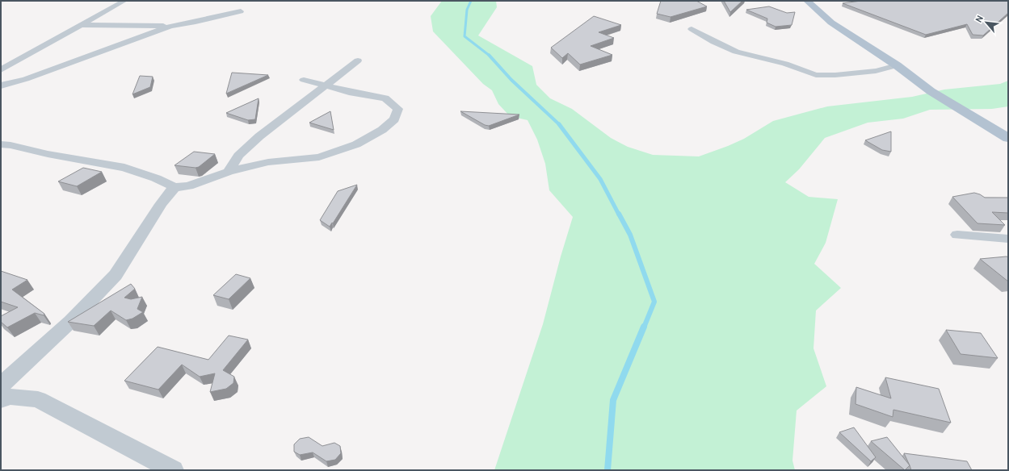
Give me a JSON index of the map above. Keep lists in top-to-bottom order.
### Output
{
  "north": "top left"
}
